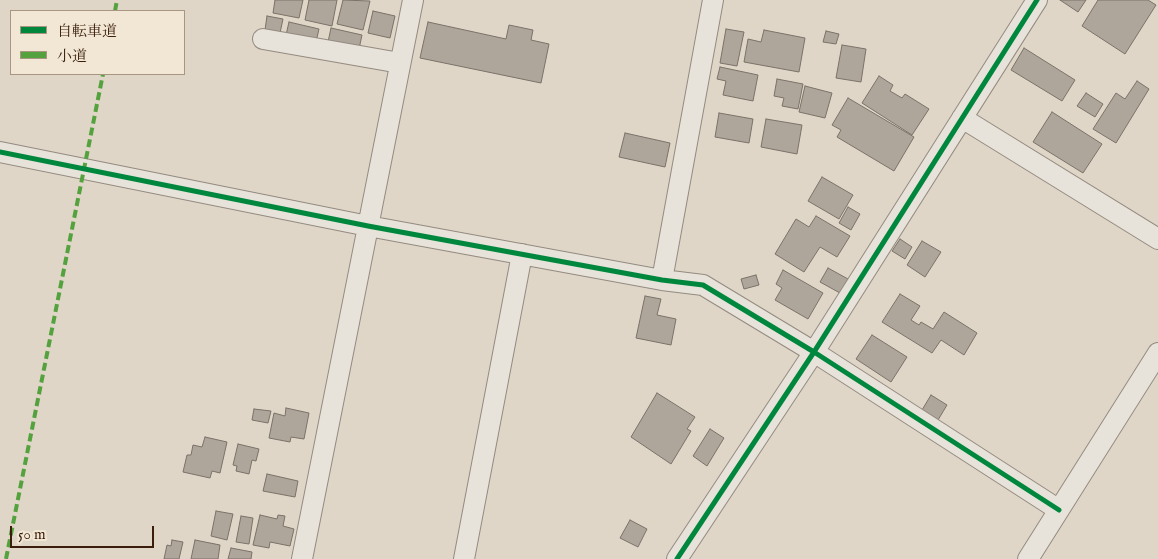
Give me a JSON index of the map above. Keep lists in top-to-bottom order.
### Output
{
  "legend": ["自転車道", "小道"],
  "scale_bar": "50 m"
}
